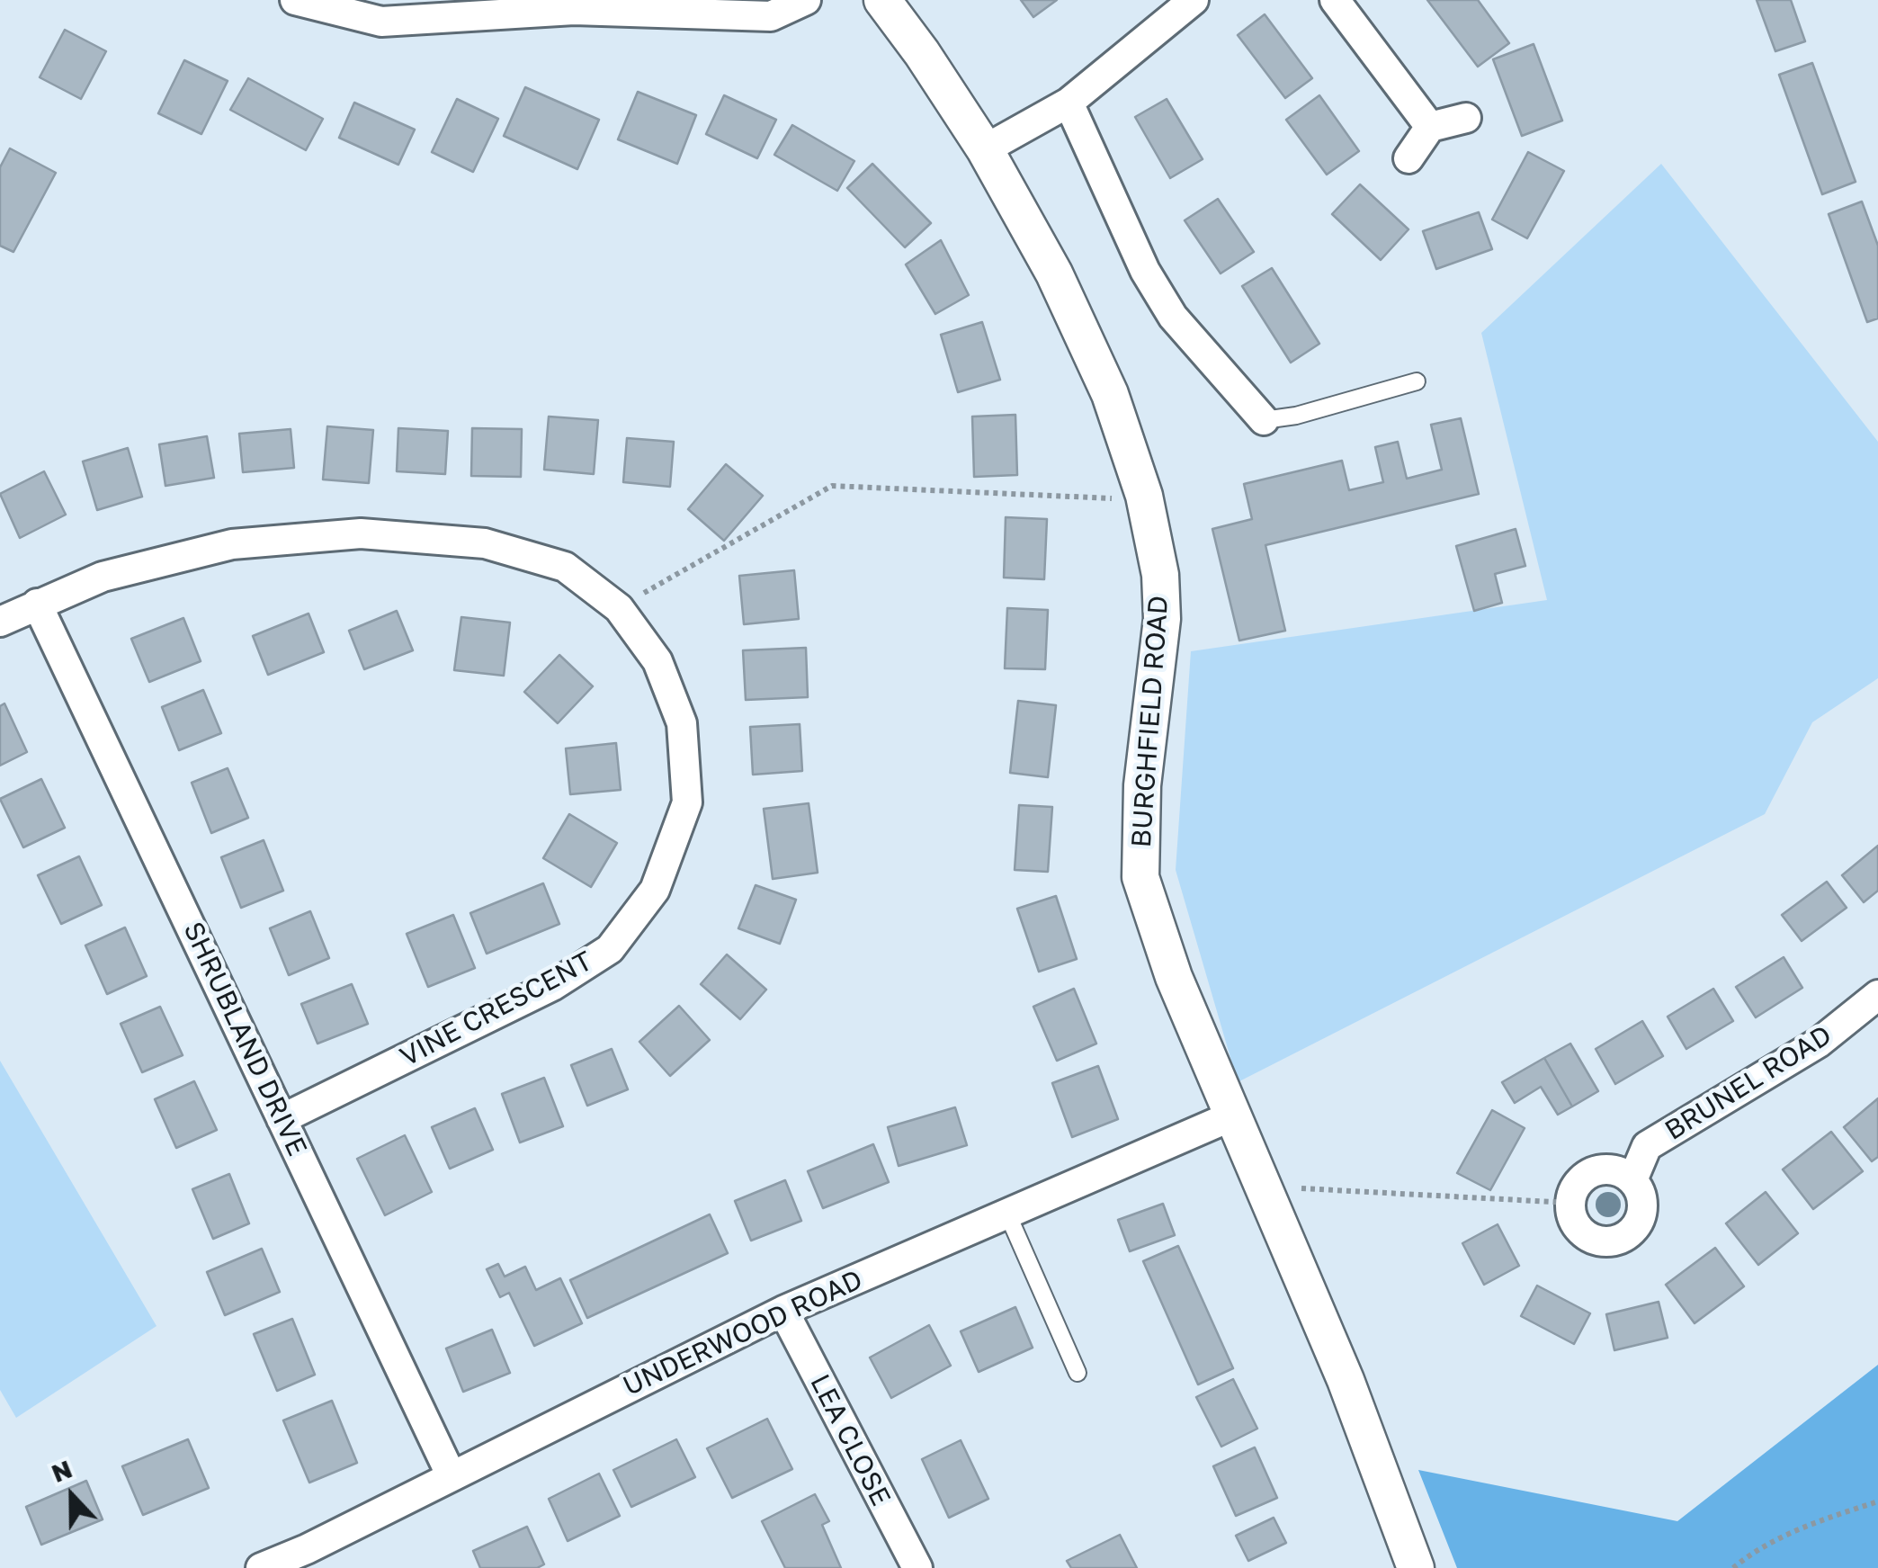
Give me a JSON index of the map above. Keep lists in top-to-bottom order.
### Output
{
  "streets": {
    "street": [
      "BURGHFIELD ROAD",
      "VINE CRESCENT",
      "SHRUBLAND DRIVE",
      "BRUNEL ROAD",
      "UNDERWOOD ROAD",
      "LEA CLOSE"
    ]
  },
  "crossings": [
    ["BURGHFIELD ROAD", "UNDERWOOD ROAD"],
    ["VINE CRESCENT", "SHRUBLAND DRIVE"],
    ["SHRUBLAND DRIVE", "UNDERWOOD ROAD"],
    ["UNDERWOOD ROAD", "LEA CLOSE"]
  ],
  "north": "top"
}
